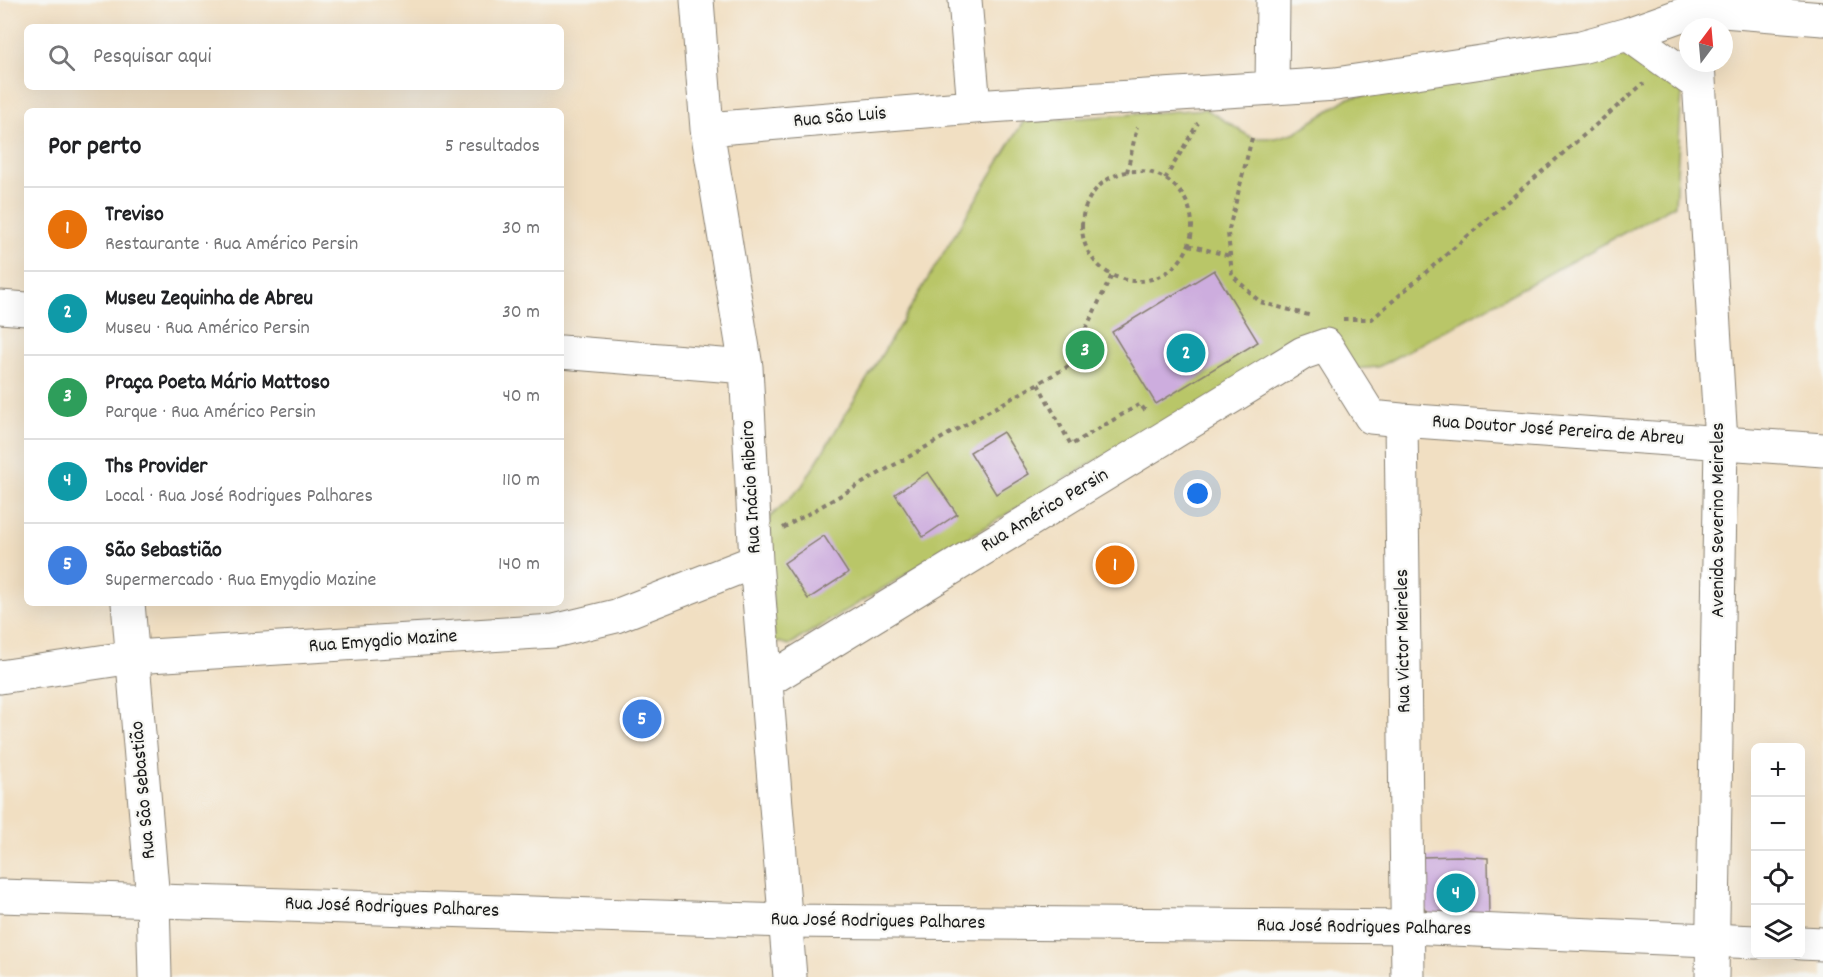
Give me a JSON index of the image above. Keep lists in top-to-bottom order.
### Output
{
  "streets": {
    "street": [
      "Rua São Luis",
      "Rua Doutor José Pereira de Abreu",
      "Rua Inácio Ribeiro",
      "Rua Américo Persin",
      "Avenida Severino Meireles",
      "Rua Victor Meireles",
      "Rua Emygdio Mazine",
      "Rua São Sebastião",
      "Rua José Rodrigues Palhares"
    ]
  },
  "crossings": [
    ["Rua São Luis", "Rua Inácio Ribeiro"],
    ["Rua Doutor José Pereira de Abreu", "Avenida Severino Meireles"],
    ["Rua Doutor José Pereira de Abreu", "Rua Victor Meireles"],
    ["Rua Inácio Ribeiro", "Rua Américo Persin"],
    ["Rua Inácio Ribeiro", "Rua Emygdio Mazine"],
    ["Rua Inácio Ribeiro", "Rua José Rodrigues Palhares"],
    ["Avenida Severino Meireles", "Rua José Rodrigues Palhares"],
    ["Rua Victor Meireles", "Rua José Rodrigues Palhares"],
    ["Rua Emygdio Mazine", "Rua São Sebastião"],
    ["Rua São Sebastião", "Rua José Rodrigues Palhares"]
  ],
  "north": "top",
  "page": {
    "search": "Pesquisar aqui",
    "heading": ["Por perto", "5 resultados"],
    "list": [
      {
        "mark": "1",
        "name": "Treviso",
        "note": "Restaurante · Rua Américo Persin",
        "value": "30 m"
      },
      {
        "mark": "2",
        "name": "Museu Zequinha de Abreu",
        "note": "Museu · Rua Américo Persin",
        "value": "30 m"
      },
      {
        "mark": "3",
        "name": "Praça Poeta Mário Mattoso",
        "note": "Parque · Rua Américo Persin",
        "value": "40 m"
      },
      {
        "mark": "4",
        "name": "Ths Provider",
        "note": "Local · Rua José Rodrigues Palhares",
        "value": "110 m"
      },
      {
        "mark": "5",
        "name": "São Sebastião",
        "note": "Supermercado · Rua Emygdio Mazine",
        "value": "140 m"
      }
    ],
    "pins": [
      "3",
      "2",
      "1",
      "5",
      "4"
    ],
    "map_buttons": ["+", "−"]
  }
}
